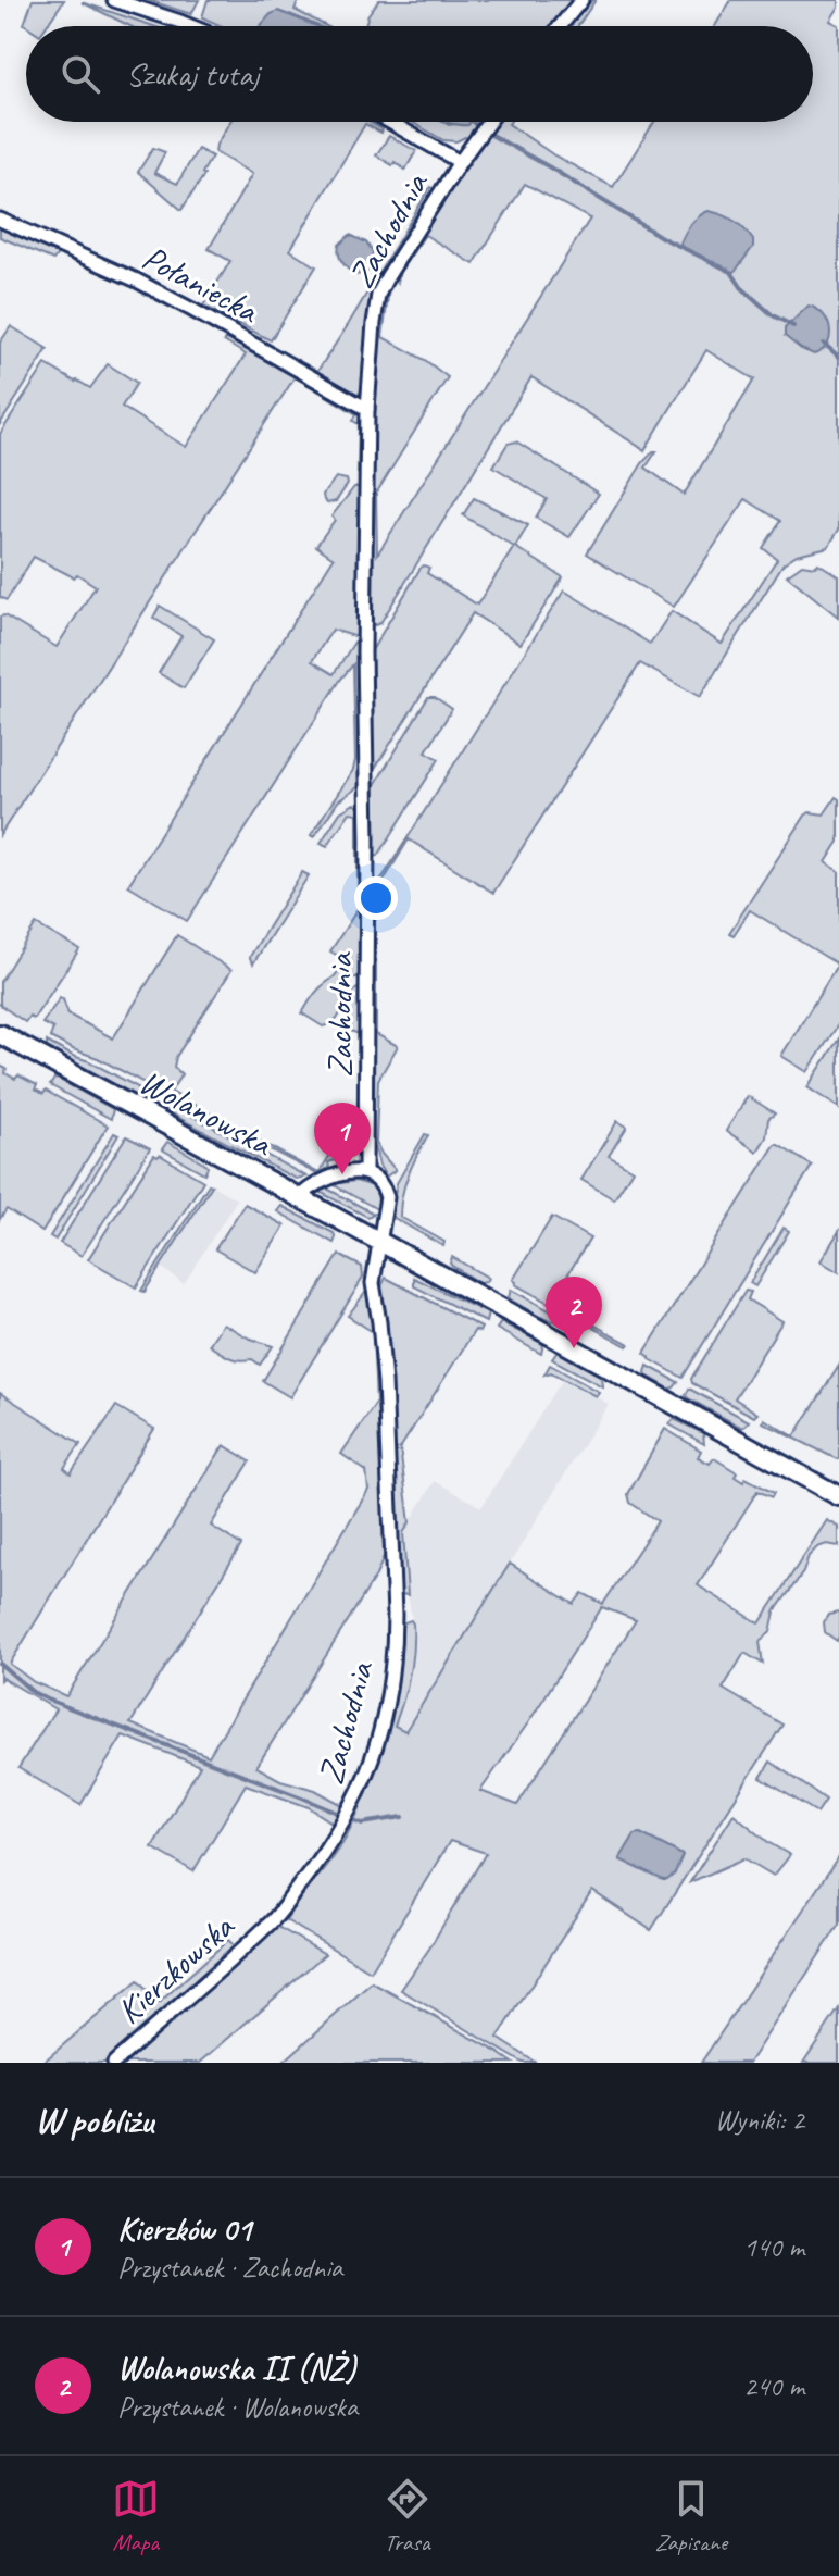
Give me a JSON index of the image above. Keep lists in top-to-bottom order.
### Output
{
  "streets": {
    "main road": ["Wolanowska"],
    "street": ["Zachodnia", "Połaniecka", "Kierzkowska"]
  },
  "crossings": [
    ["Zachodnia", "Połaniecka"],
    ["Zachodnia", "Wolanowska"],
    ["Zachodnia", "Kierzkowska"]
  ],
  "page": {
    "search": "Szukaj tutaj",
    "pins": ["1", "2"],
    "heading": ["W pobliżu", "Wyniki: 2"],
    "list": [
      {
        "mark": "1",
        "name": "Kierzków 01",
        "note": "Przystanek · Zachodnia",
        "value": "140 m"
      },
      {
        "mark": "2",
        "name": "Wolanowska II (NŻ)",
        "note": "Przystanek · Wolanowska",
        "value": "240 m"
      }
    ],
    "nav": ["Mapa", "Trasa", "Zapisane"]
  }
}
